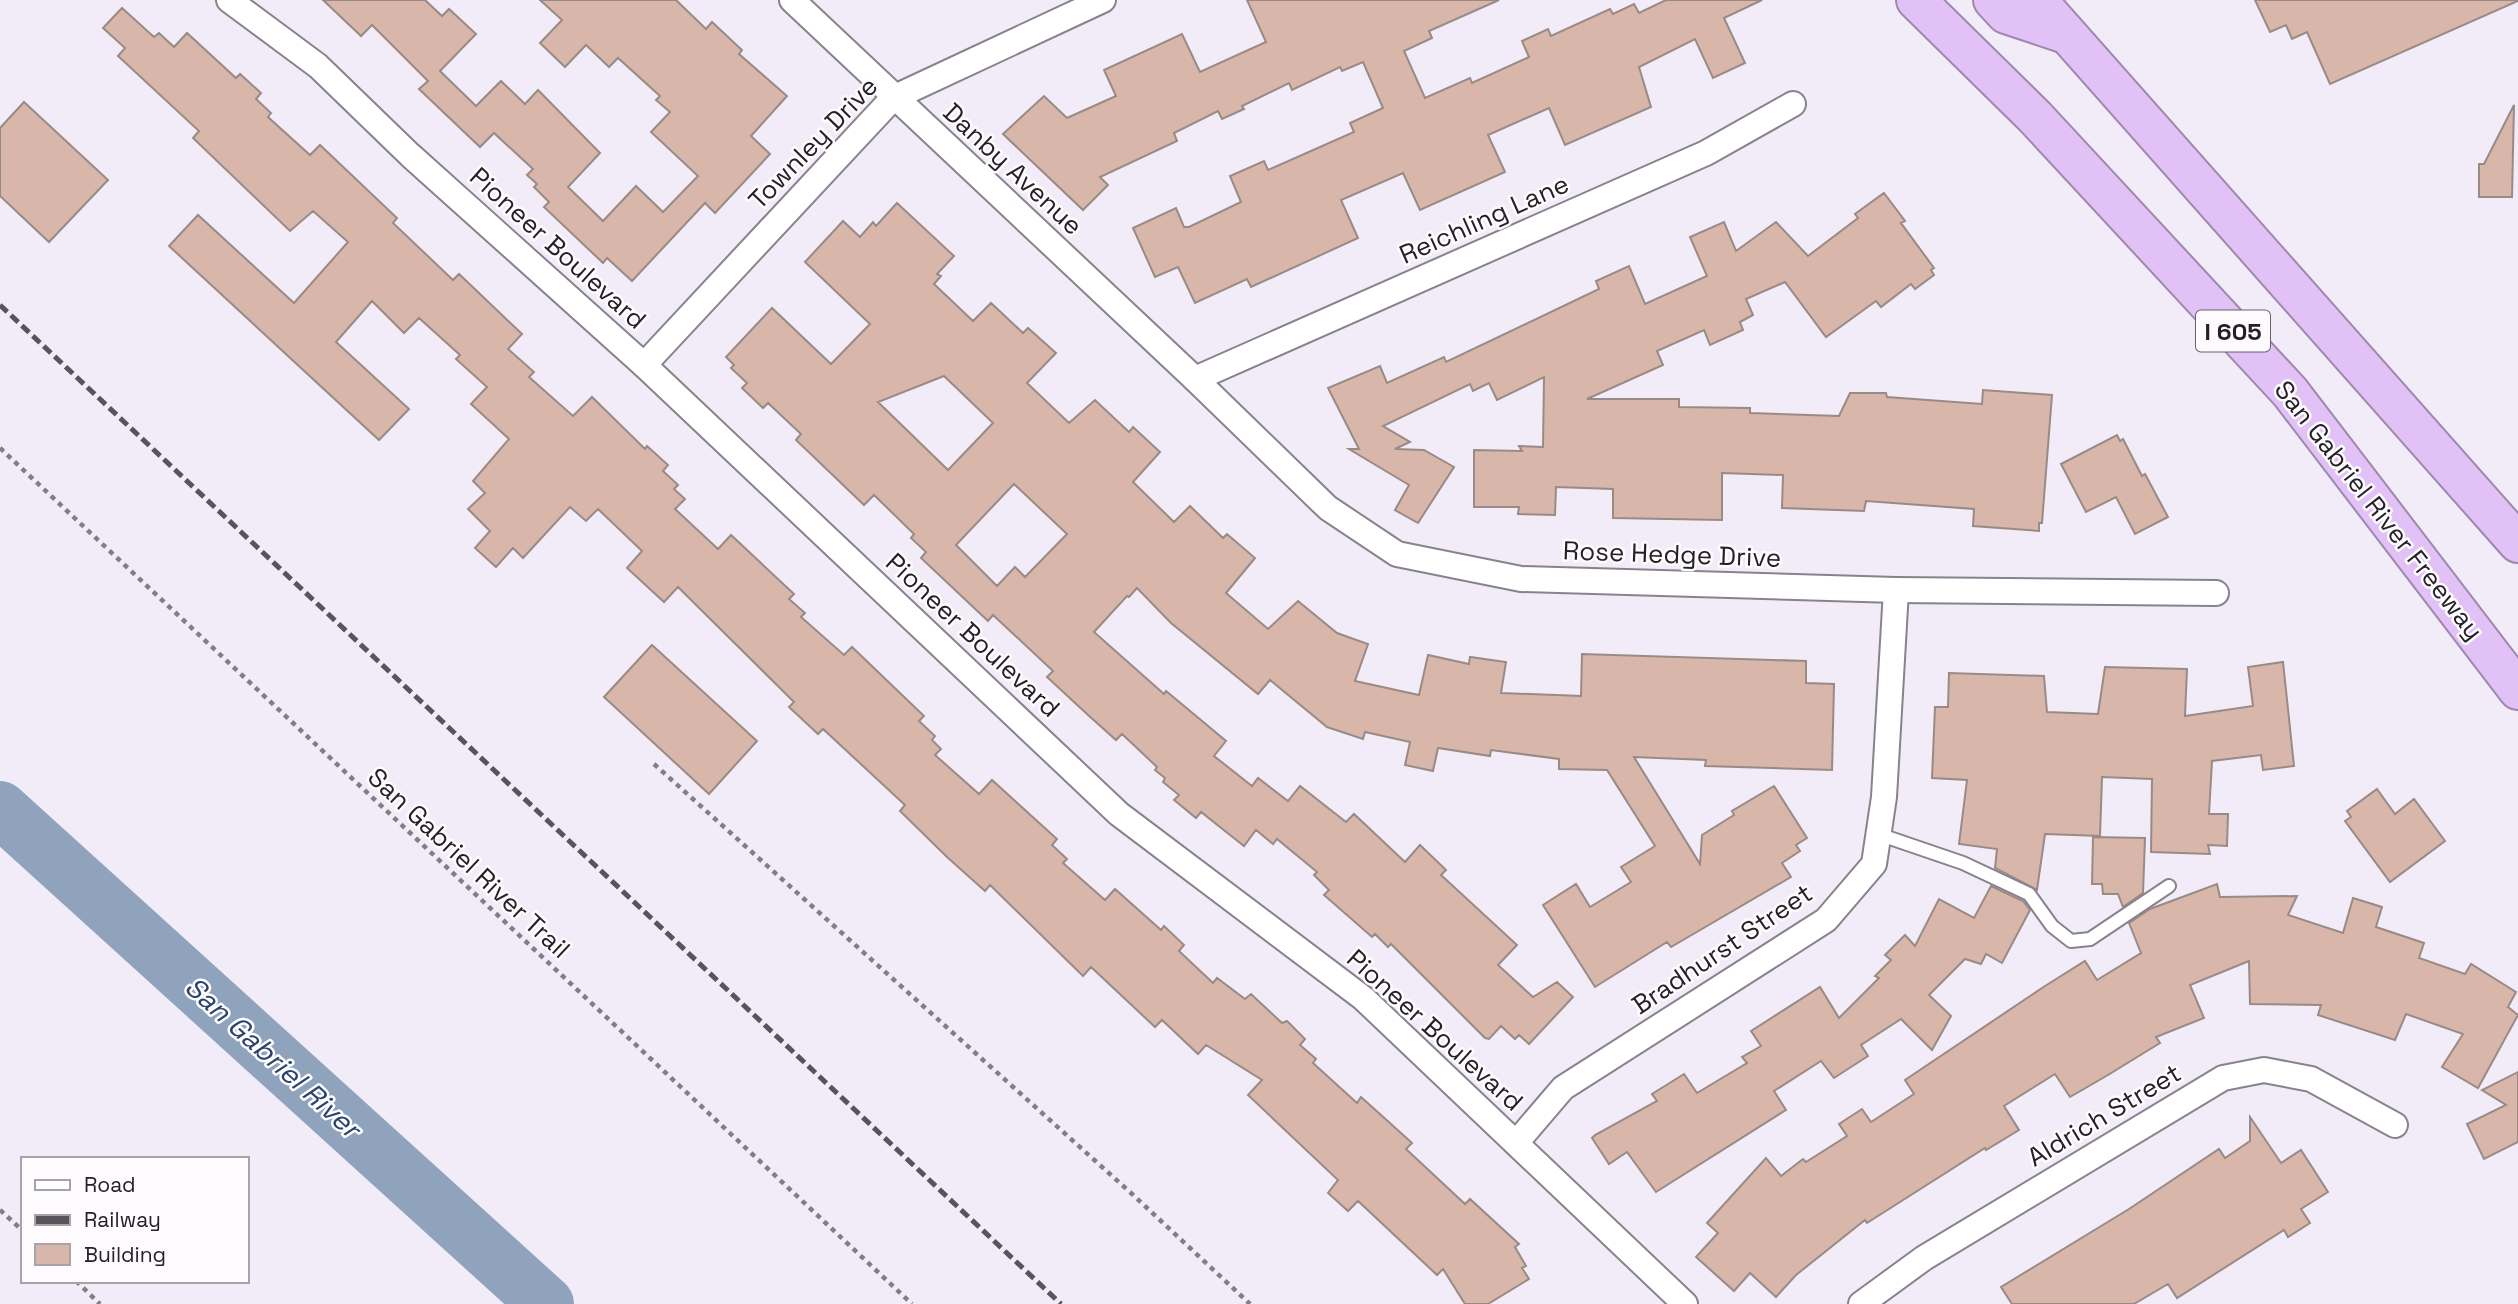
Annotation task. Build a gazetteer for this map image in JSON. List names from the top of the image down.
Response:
{
  "streets": {
    "highway": ["I 605", "San Gabriel River Freeway"],
    "street": [
      "Townley Drive",
      "Danby Avenue",
      "Reichling Lane",
      "Pioneer Boulevard",
      "Rose Hedge Drive",
      "Bradhurst Street",
      "Aldrich Street"
    ],
    "path": ["San Gabriel River Trail"]
  },
  "crossings": [
    ["Townley Drive", "Danby Avenue"],
    ["Townley Drive", "Pioneer Boulevard"],
    ["Danby Avenue", "Reichling Lane"],
    ["Danby Avenue", "Rose Hedge Drive"],
    ["Reichling Lane", "Rose Hedge Drive"],
    ["Pioneer Boulevard", "Bradhurst Street"],
    ["Rose Hedge Drive", "Bradhurst Street"]
  ],
  "water": ["San Gabriel River"],
  "legend": ["Road", "Railway", "Building"]
}
